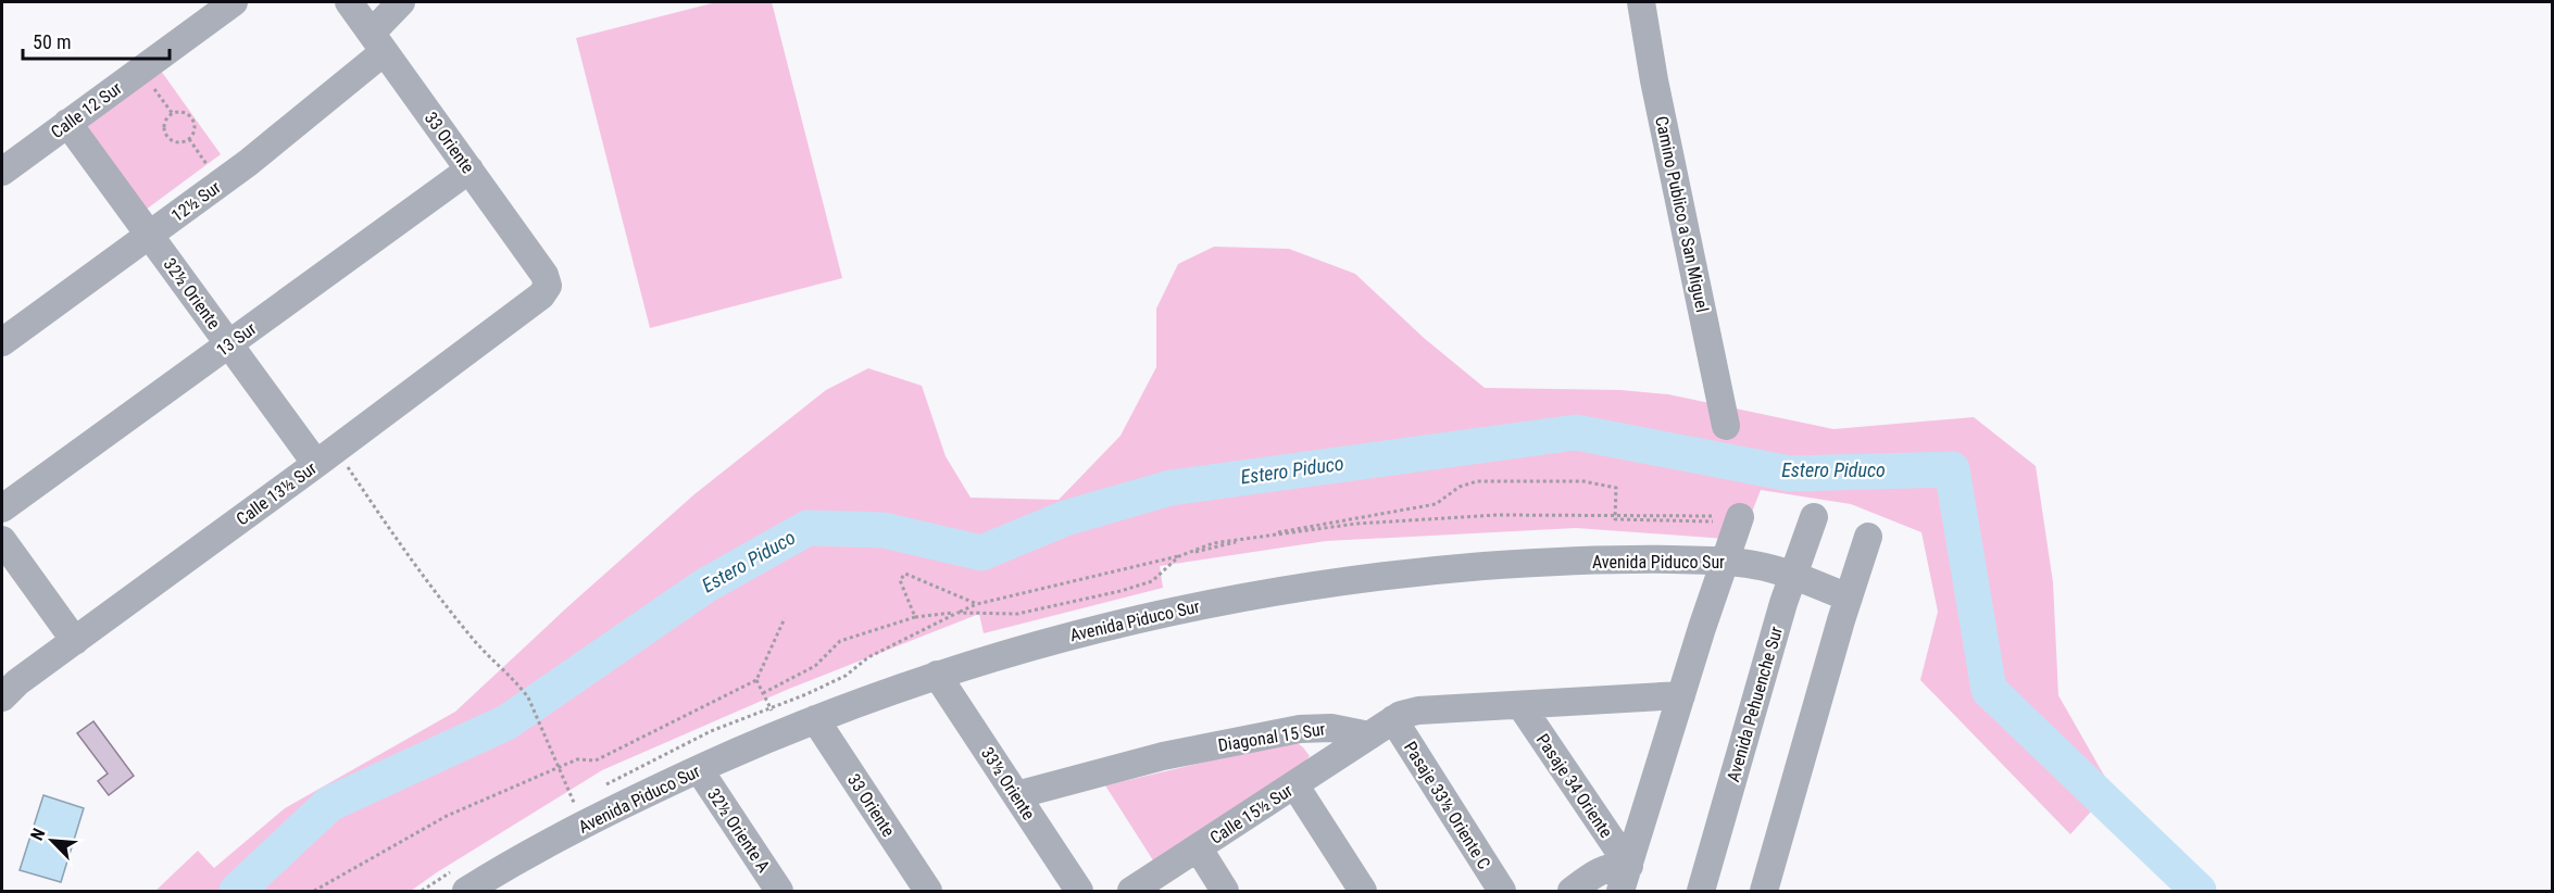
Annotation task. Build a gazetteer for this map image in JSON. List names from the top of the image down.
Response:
{
  "streets": {
    "street": [
      "Calle 12 Sur",
      "33 Oriente",
      "12½ Sur",
      "Camino Publico a San Miguel",
      "32½ Oriente",
      "13 Sur",
      "Calle 13½ Sur",
      "Avenida Piduco Sur",
      "Avenida Pehuenche Sur",
      "Diagonal 15 Sur",
      "33½ Oriente",
      "Pasaje 34 Oriente",
      "Pasaje 33½ Oriente C",
      "Calle 15½ Sur",
      "32½ Oriente A"
    ]
  },
  "crossings": [
    ["Calle 12 Sur", "32½ Oriente"],
    ["33 Oriente", "12½ Sur"],
    ["33 Oriente", "13 Sur"],
    ["33 Oriente", "Calle 13½ Sur"],
    ["33 Oriente", "Avenida Piduco Sur"],
    ["12½ Sur", "32½ Oriente"],
    ["32½ Oriente", "13 Sur"],
    ["32½ Oriente", "Calle 13½ Sur"],
    ["Avenida Piduco Sur", "Avenida Pehuenche Sur"],
    ["Avenida Piduco Sur", "33½ Oriente"],
    ["Avenida Piduco Sur", "32½ Oriente A"],
    ["Diagonal 15 Sur", "33½ Oriente"],
    ["Diagonal 15 Sur", "Calle 15½ Sur"]
  ],
  "water": ["Estero Piduco"],
  "scale_bar": "50 m",
  "north": "top left"
}
